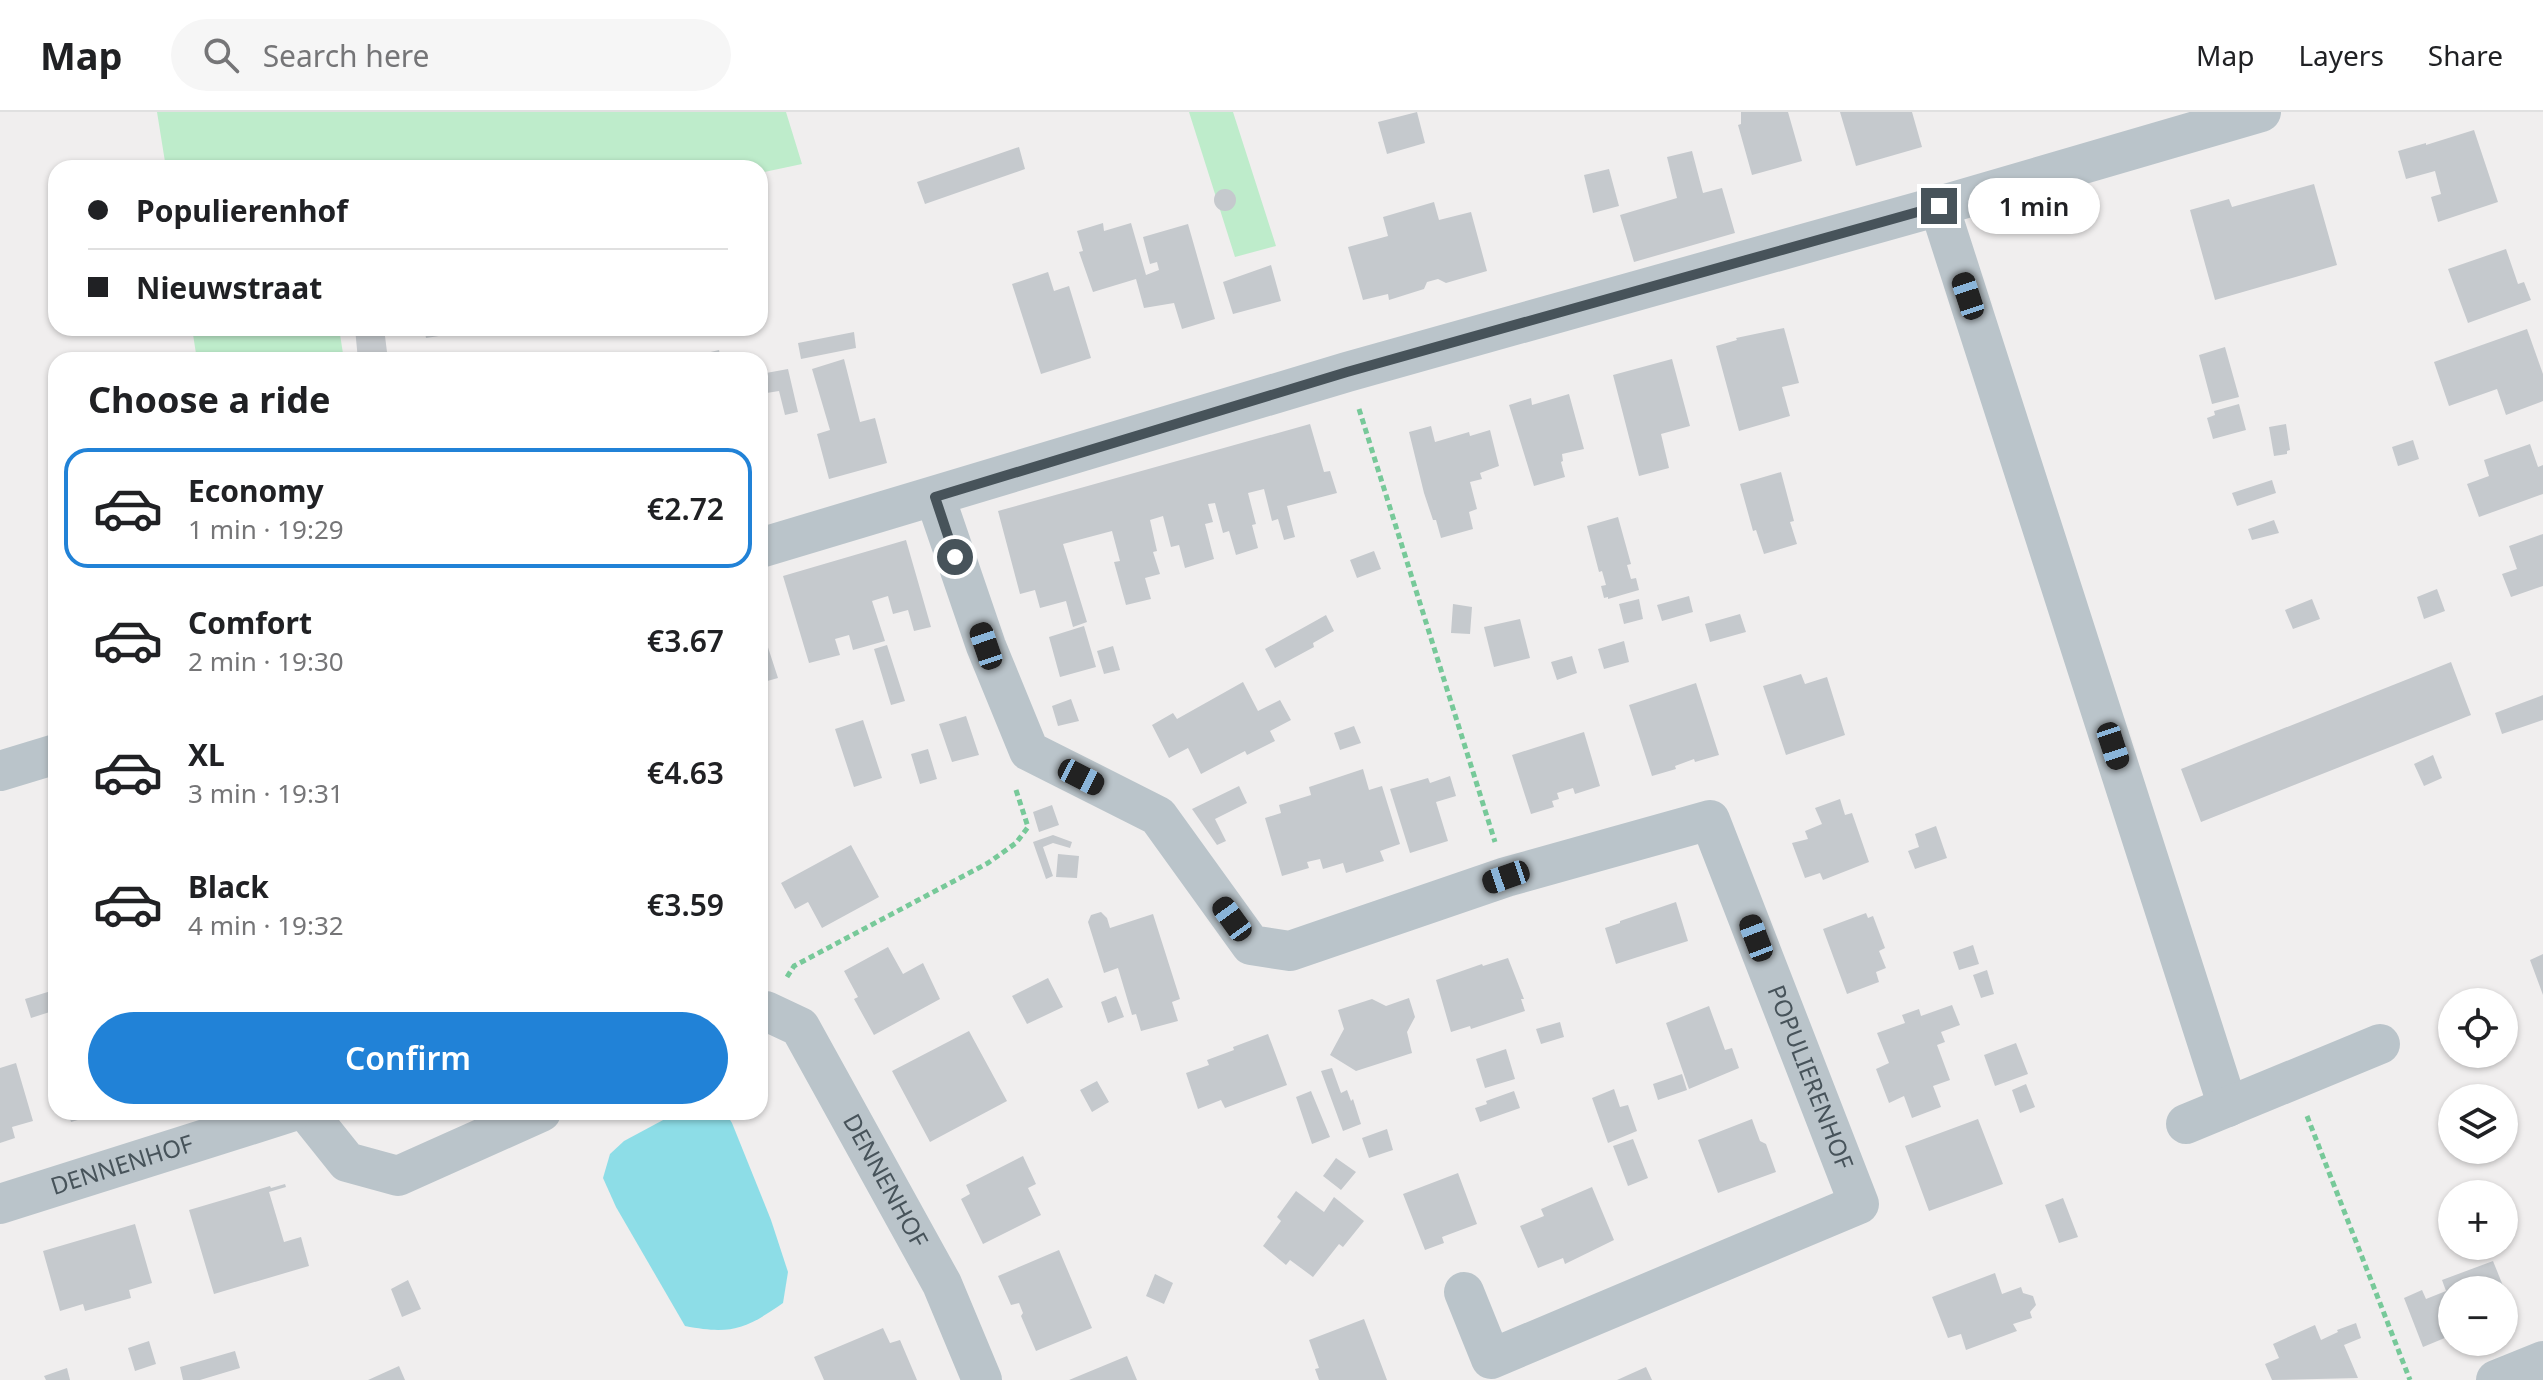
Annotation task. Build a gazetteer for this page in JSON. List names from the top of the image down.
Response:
{
  "streets": {
    "street": ["POPULIERENHOF", "DENNENHOF"]
  },
  "page": {
    "header": "Map",
    "search": "Search here",
    "nav": ["Map", "Layers", "Share"],
    "banner": ["Populierenhof", "Nieuwstraat"],
    "bubble": "1 min",
    "heading": "Choose a ride",
    "list": [
      {
        "name": "Economy",
        "note": "1 min · 19:29",
        "value": "€2.72"
      },
      {
        "name": "Comfort",
        "note": "2 min · 19:30",
        "value": "€3.67"
      },
      {
        "name": "XL",
        "note": "3 min · 19:31",
        "value": "€4.63"
      },
      {
        "name": "Black",
        "note": "4 min · 19:32",
        "value": "€3.59"
      }
    ],
    "map_buttons": ["+", "−"],
    "buttons": "Confirm"
  }
}
